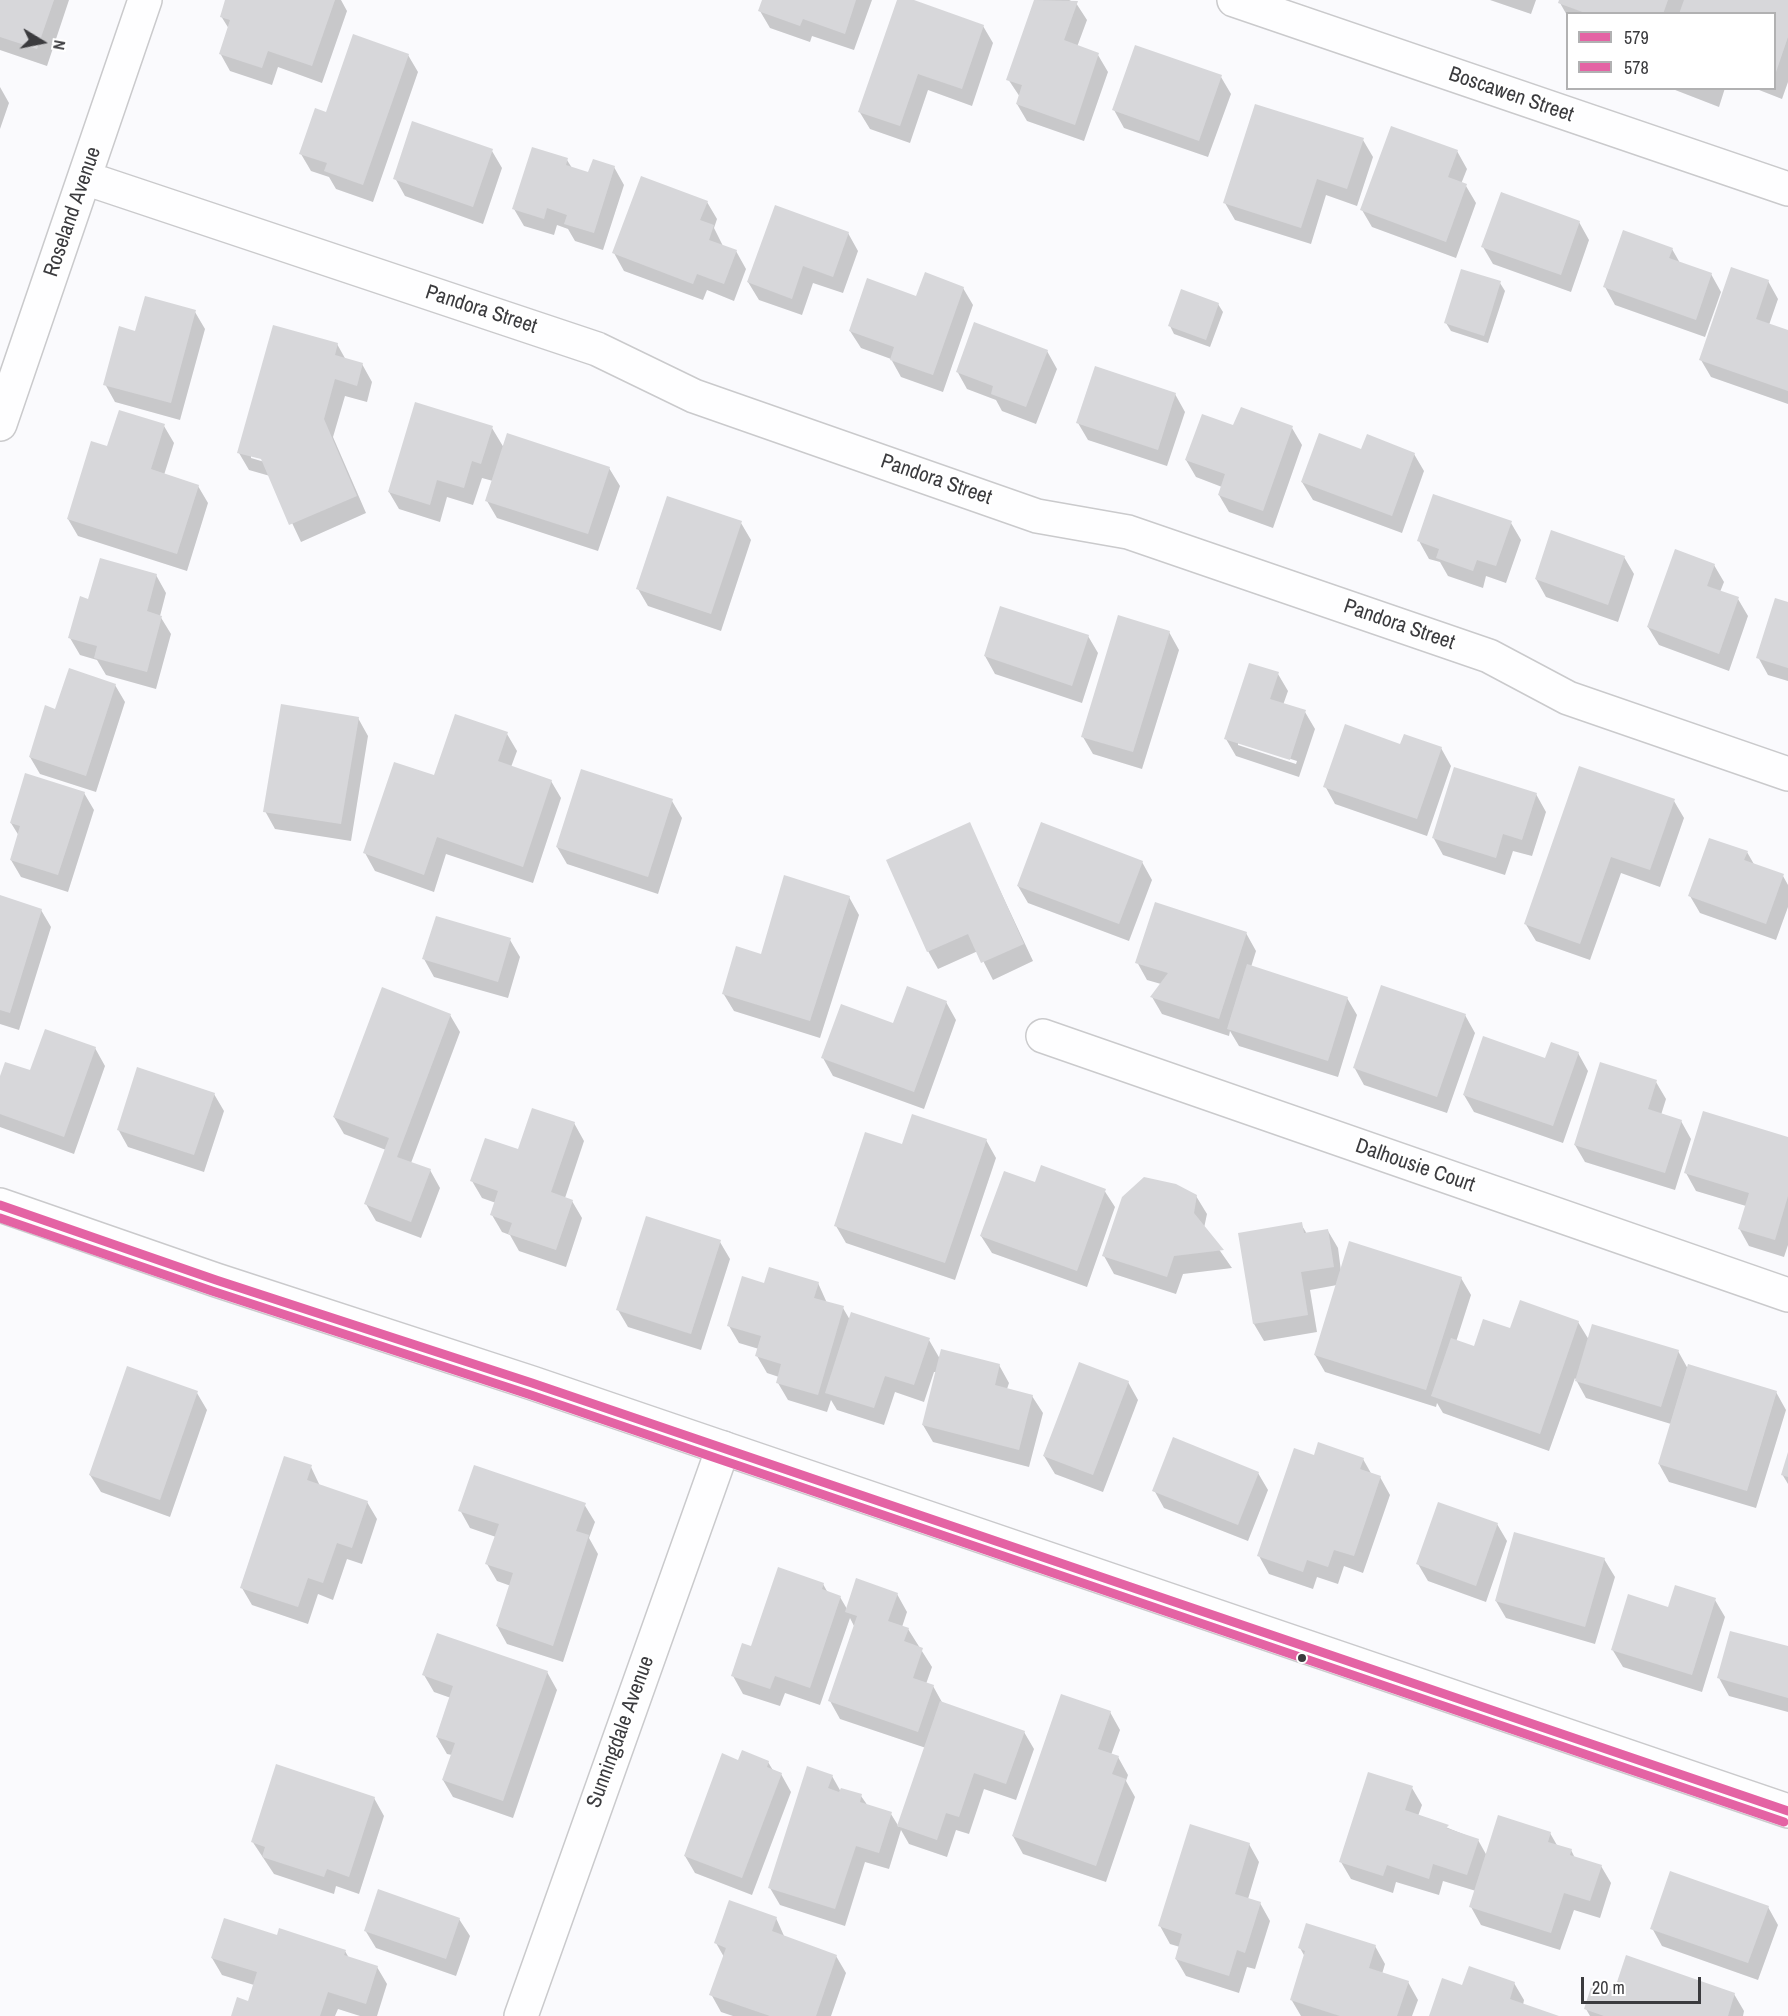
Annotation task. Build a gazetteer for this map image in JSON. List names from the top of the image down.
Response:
{
  "streets": {
    "street": [
      "Boscawen Street",
      "Roseland Avenue",
      "Pandora Street",
      "Dalhousie Court",
      "Sunningdale Avenue"
    ]
  },
  "crossings": [
    ["Roseland Avenue", "Pandora Street"]
  ],
  "lines": ["transit line 579", "transit line 578"],
  "legend": ["579", "578"],
  "scale_bar": "20 m",
  "north": "right"
}
